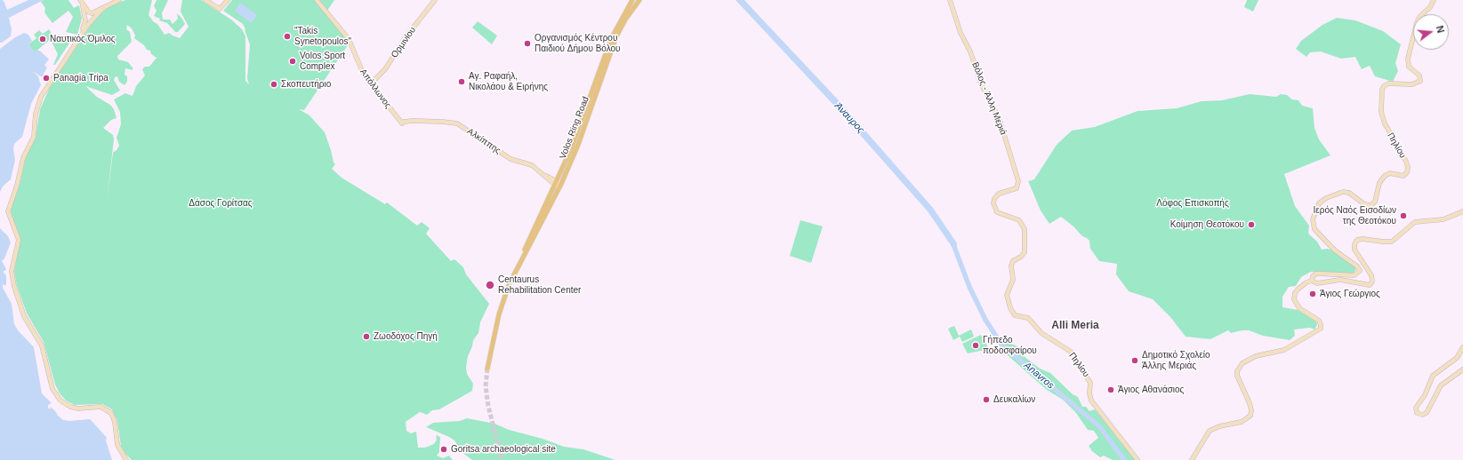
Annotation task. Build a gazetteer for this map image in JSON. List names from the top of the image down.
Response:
{
  "streets": {
    "main road": [
      "Ορμινίου",
      "Απόλλωνος",
      "Βόλος - Άλλη Μεριά",
      "Volos Ring Road",
      "Αλκίππης",
      "Πηλίου"
    ]
  },
  "crossings": [
    ["Ορμινίου", "Απόλλωνος"],
    ["Απόλλωνος", "Αλκίππης"],
    ["Βόλος - Άλλη Μεριά", "Πηλίου"],
    ["Volos Ring Road", "Αλκίππης"]
  ],
  "districts": ["Alli Meria"],
  "water": ["Άναυρος", "Anavros"],
  "parks": ["Δάσος Γορίτσας", "Λόφος Επισκοπής"],
  "places": [
    "\"Takis Synetopoulos\"",
    "Ναυτικός Όμιλος",
    "Οργανισμός Κέντρου Παιδιού Δήμου Βόλου",
    "Volos Sport Complex",
    "Panagia Tripa",
    "Αγ. Ραφαήλ, Νικολάου & Ειρήνης",
    "Σκοπευτήριο",
    "Ιερός Ναός Εισοδίων της Θεοτόκου",
    "Κοίμηση Θεοτόκου",
    "Centaurus Rehabilitation Center",
    "Άγιος Γεώργιος",
    "Ζωοδόχος Πηγή",
    "Γήπεδο ποδοσφαίρου",
    "Δημοτικό Σχολείο Άλλης Μεριάς",
    "Άγιος Αθανάσιος",
    "Δευκαλίων",
    "Goritsa archaeological site"
  ],
  "north": "right"
}
